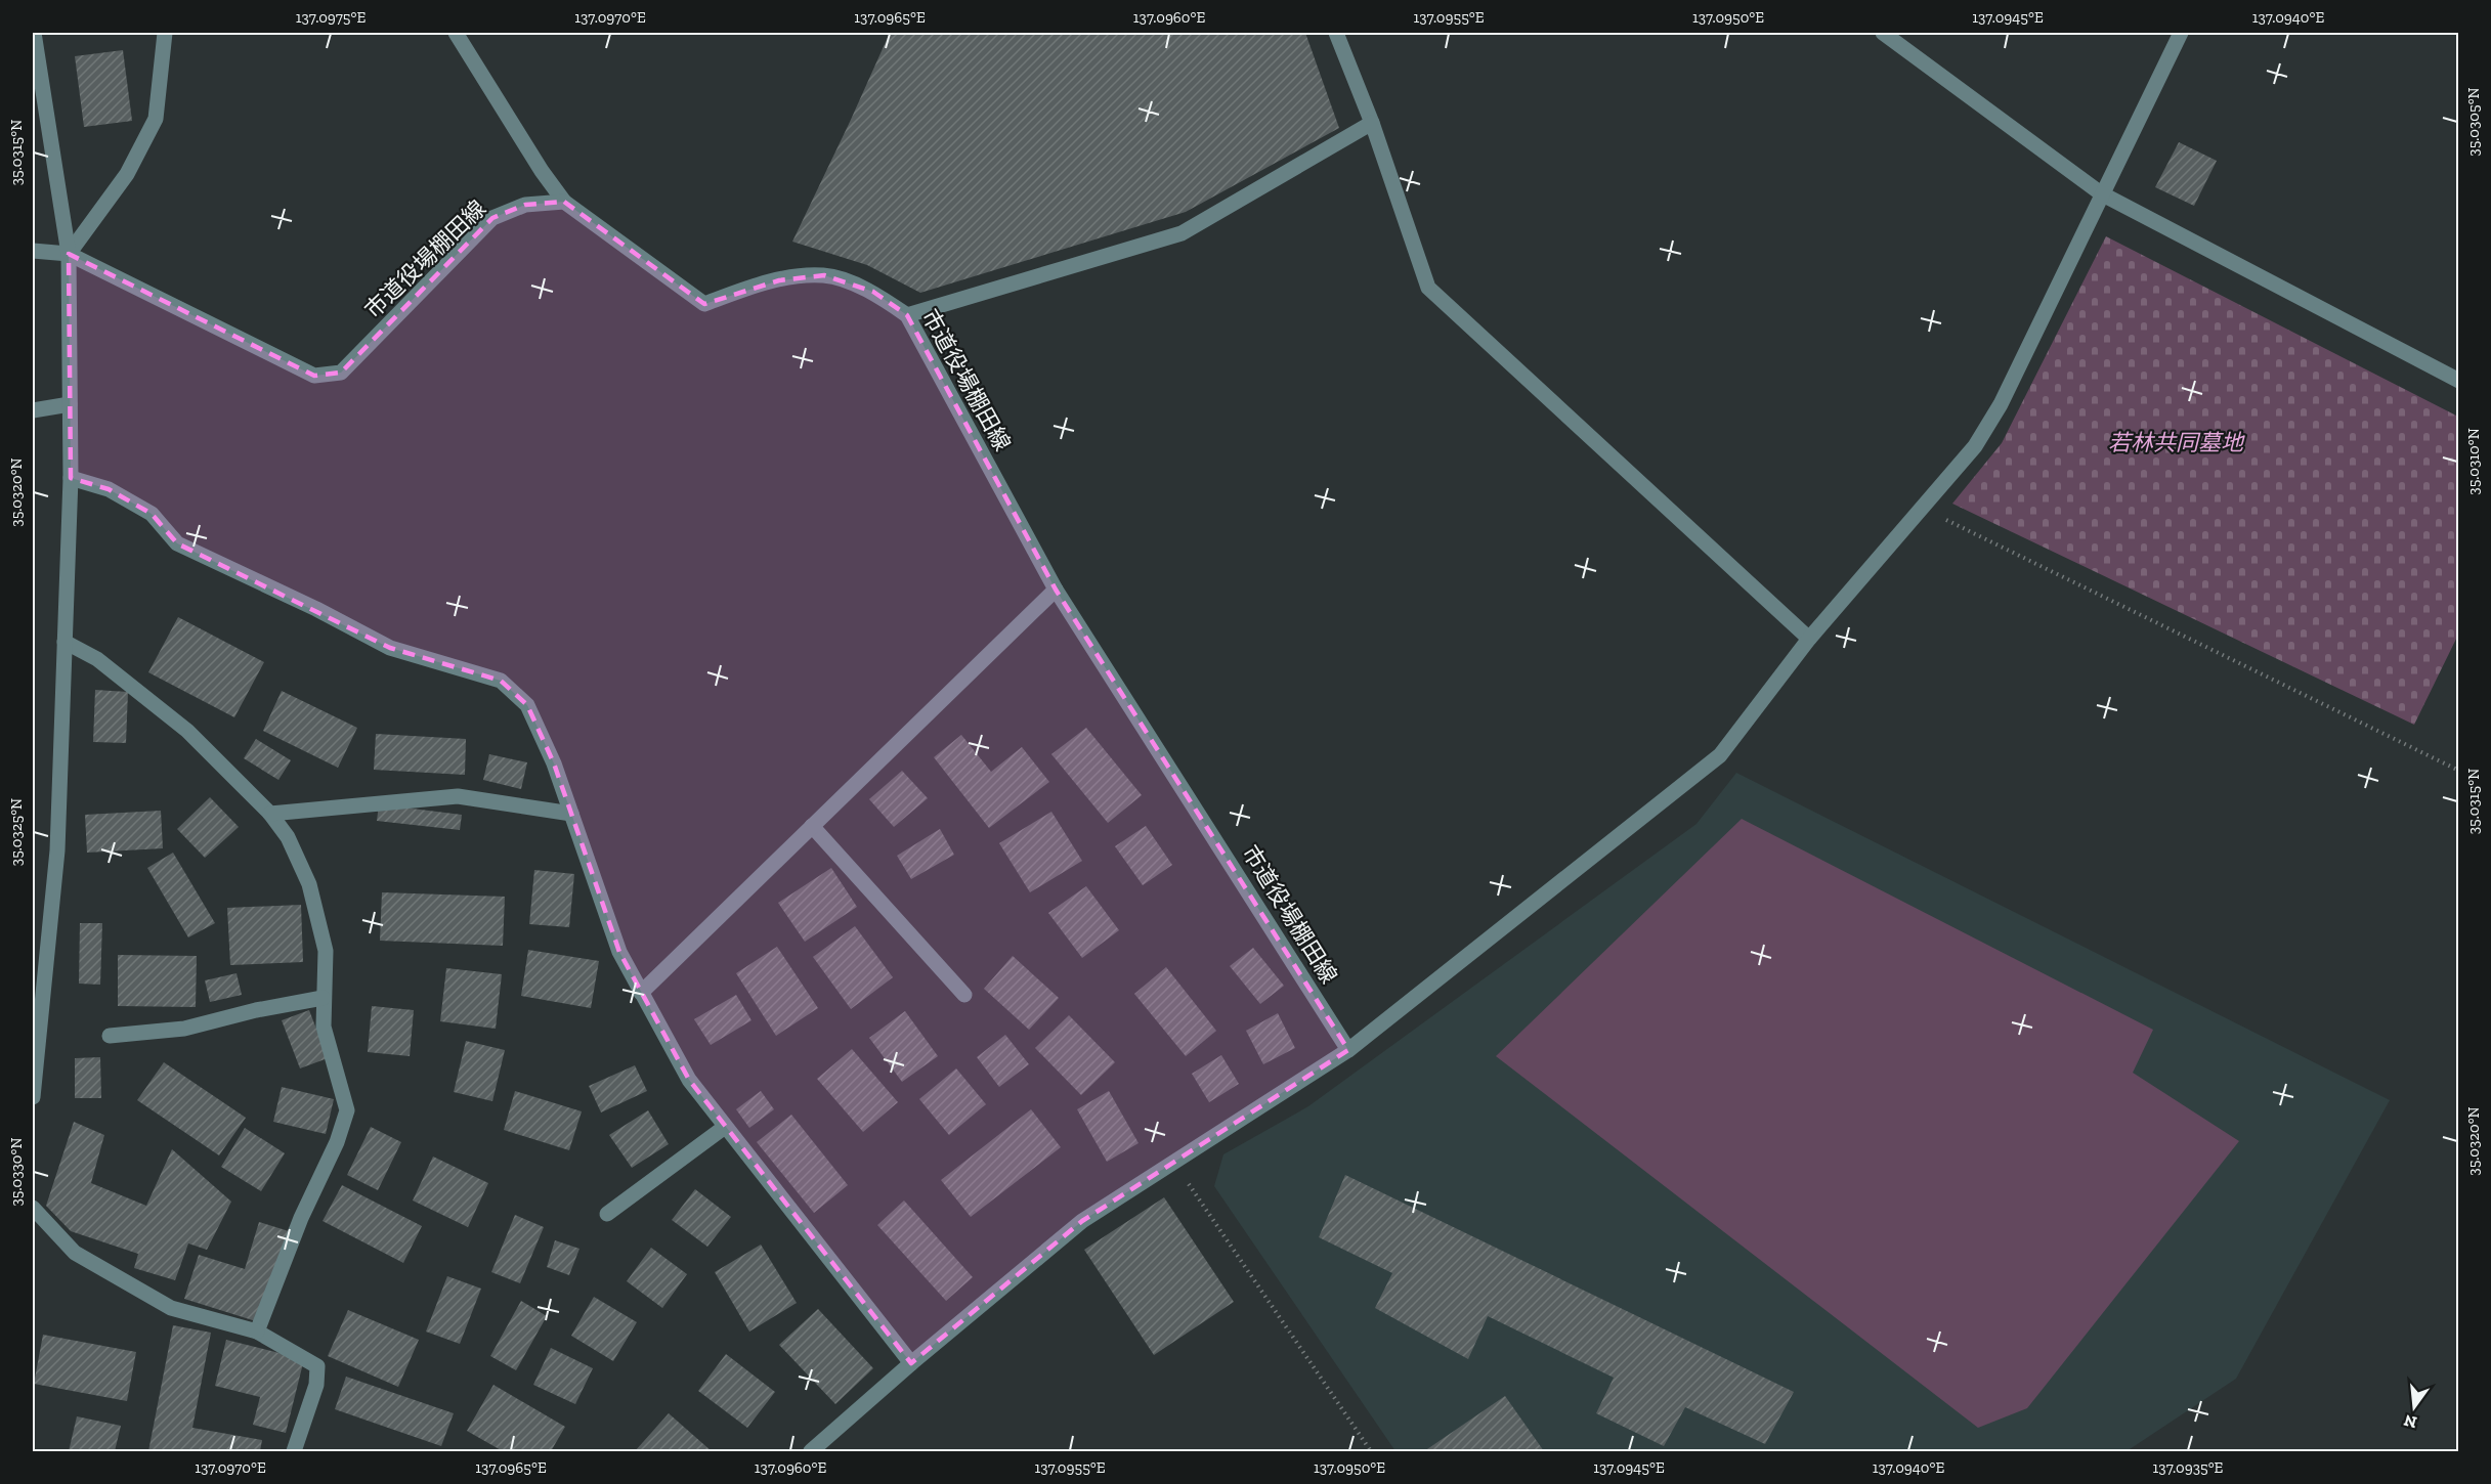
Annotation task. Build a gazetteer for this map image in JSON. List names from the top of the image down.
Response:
{
  "streets": {
    "street": ["市道役場棚田線"]
  },
  "parks": ["若林共同墓地"],
  "north": "bottom",
  "coordinates": [
    "137.0975°E",
    "137.0970°E",
    "137.0965°E",
    "137.0960°E",
    "137.0955°E",
    "137.0950°E",
    "137.0945°E",
    "137.0940°E",
    "35.0305°N",
    "35.0315°N",
    "35.0310°N",
    "35.0320°N",
    "35.0325°N",
    "35.0330°N",
    "137.0935°E"
  ]
}
